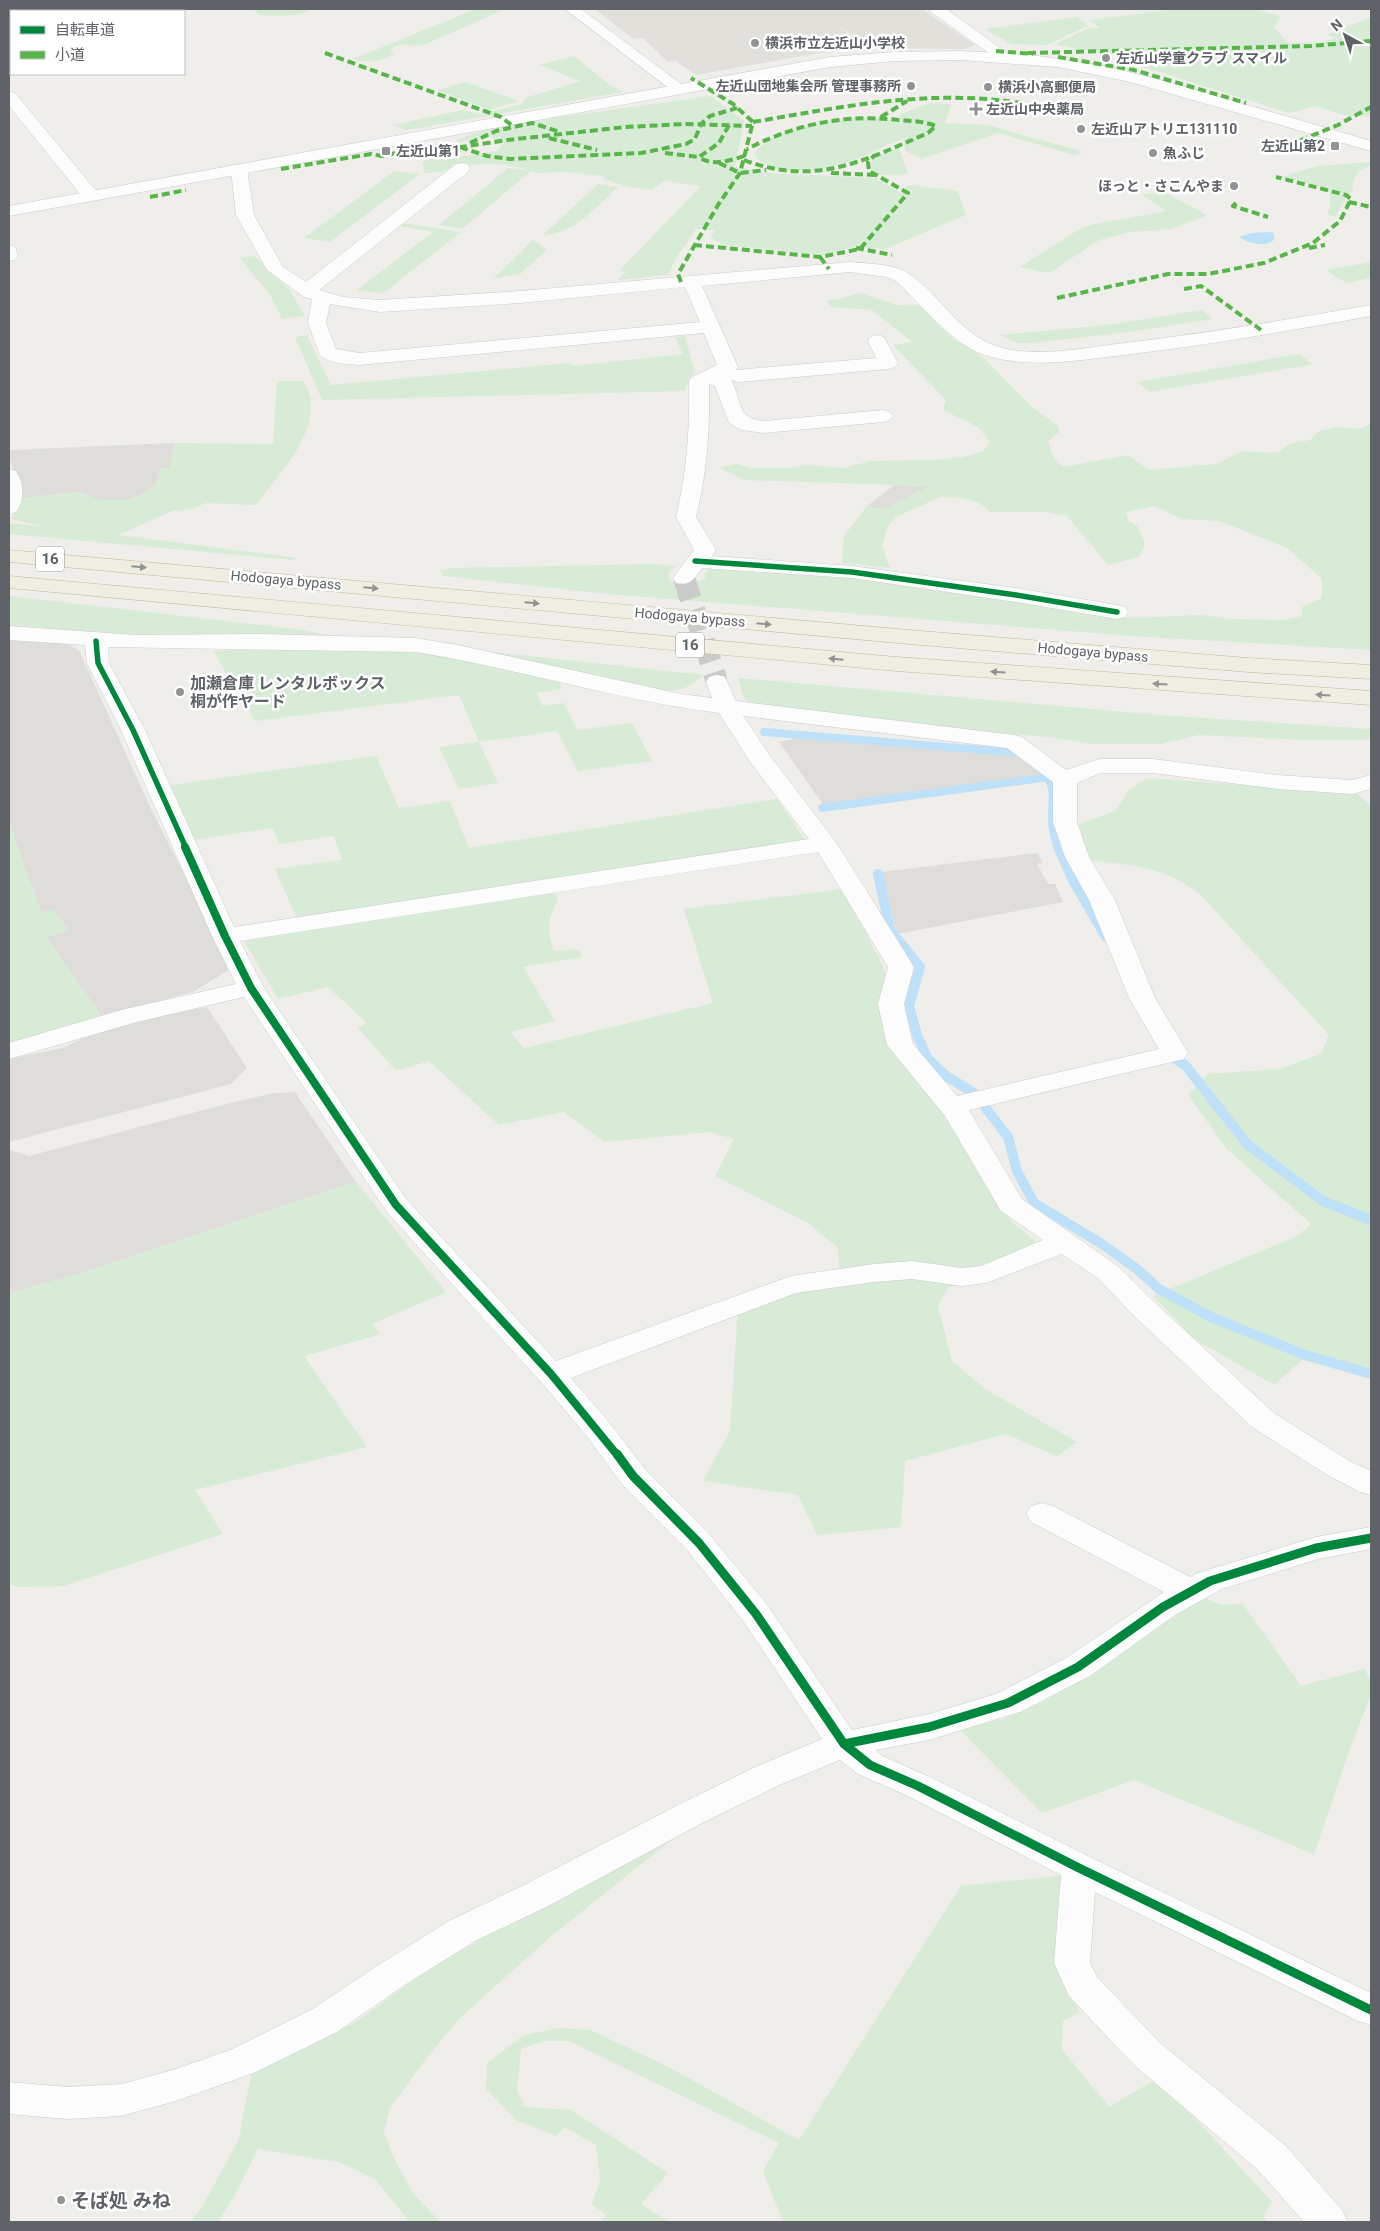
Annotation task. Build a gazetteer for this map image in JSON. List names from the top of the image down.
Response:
{
  "streets": {
    "highway": ["16", "Hodogaya bypass"]
  },
  "places": {
    "other": [
      "横浜市立左近山小学校",
      "左近山学童クラブ スマイル",
      "左近山団地集会所 管理事務所",
      "横浜小高郵便局",
      "左近山アトリエ131110",
      "魚ふじ",
      "ほっと・さこんやま",
      "加瀬倉庫 レンタルボックス 桐が作ヤード",
      "そば処 みね"
    ],
    "health": ["左近山中央薬局"],
    "transit": ["左近山第2", "左近山第1"]
  },
  "legend": ["自転車道", "小道"],
  "north": "top left"
}
